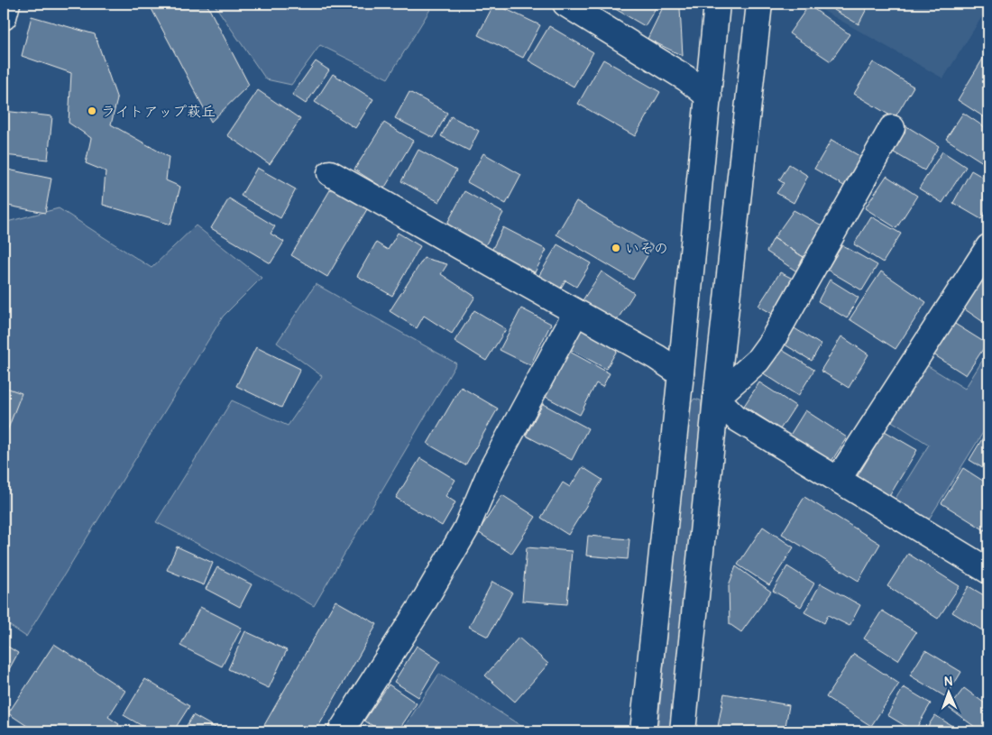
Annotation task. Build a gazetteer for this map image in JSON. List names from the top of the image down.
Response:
{
  "places": ["ライトアップ萩丘", "いその"],
  "north": "top"
}
